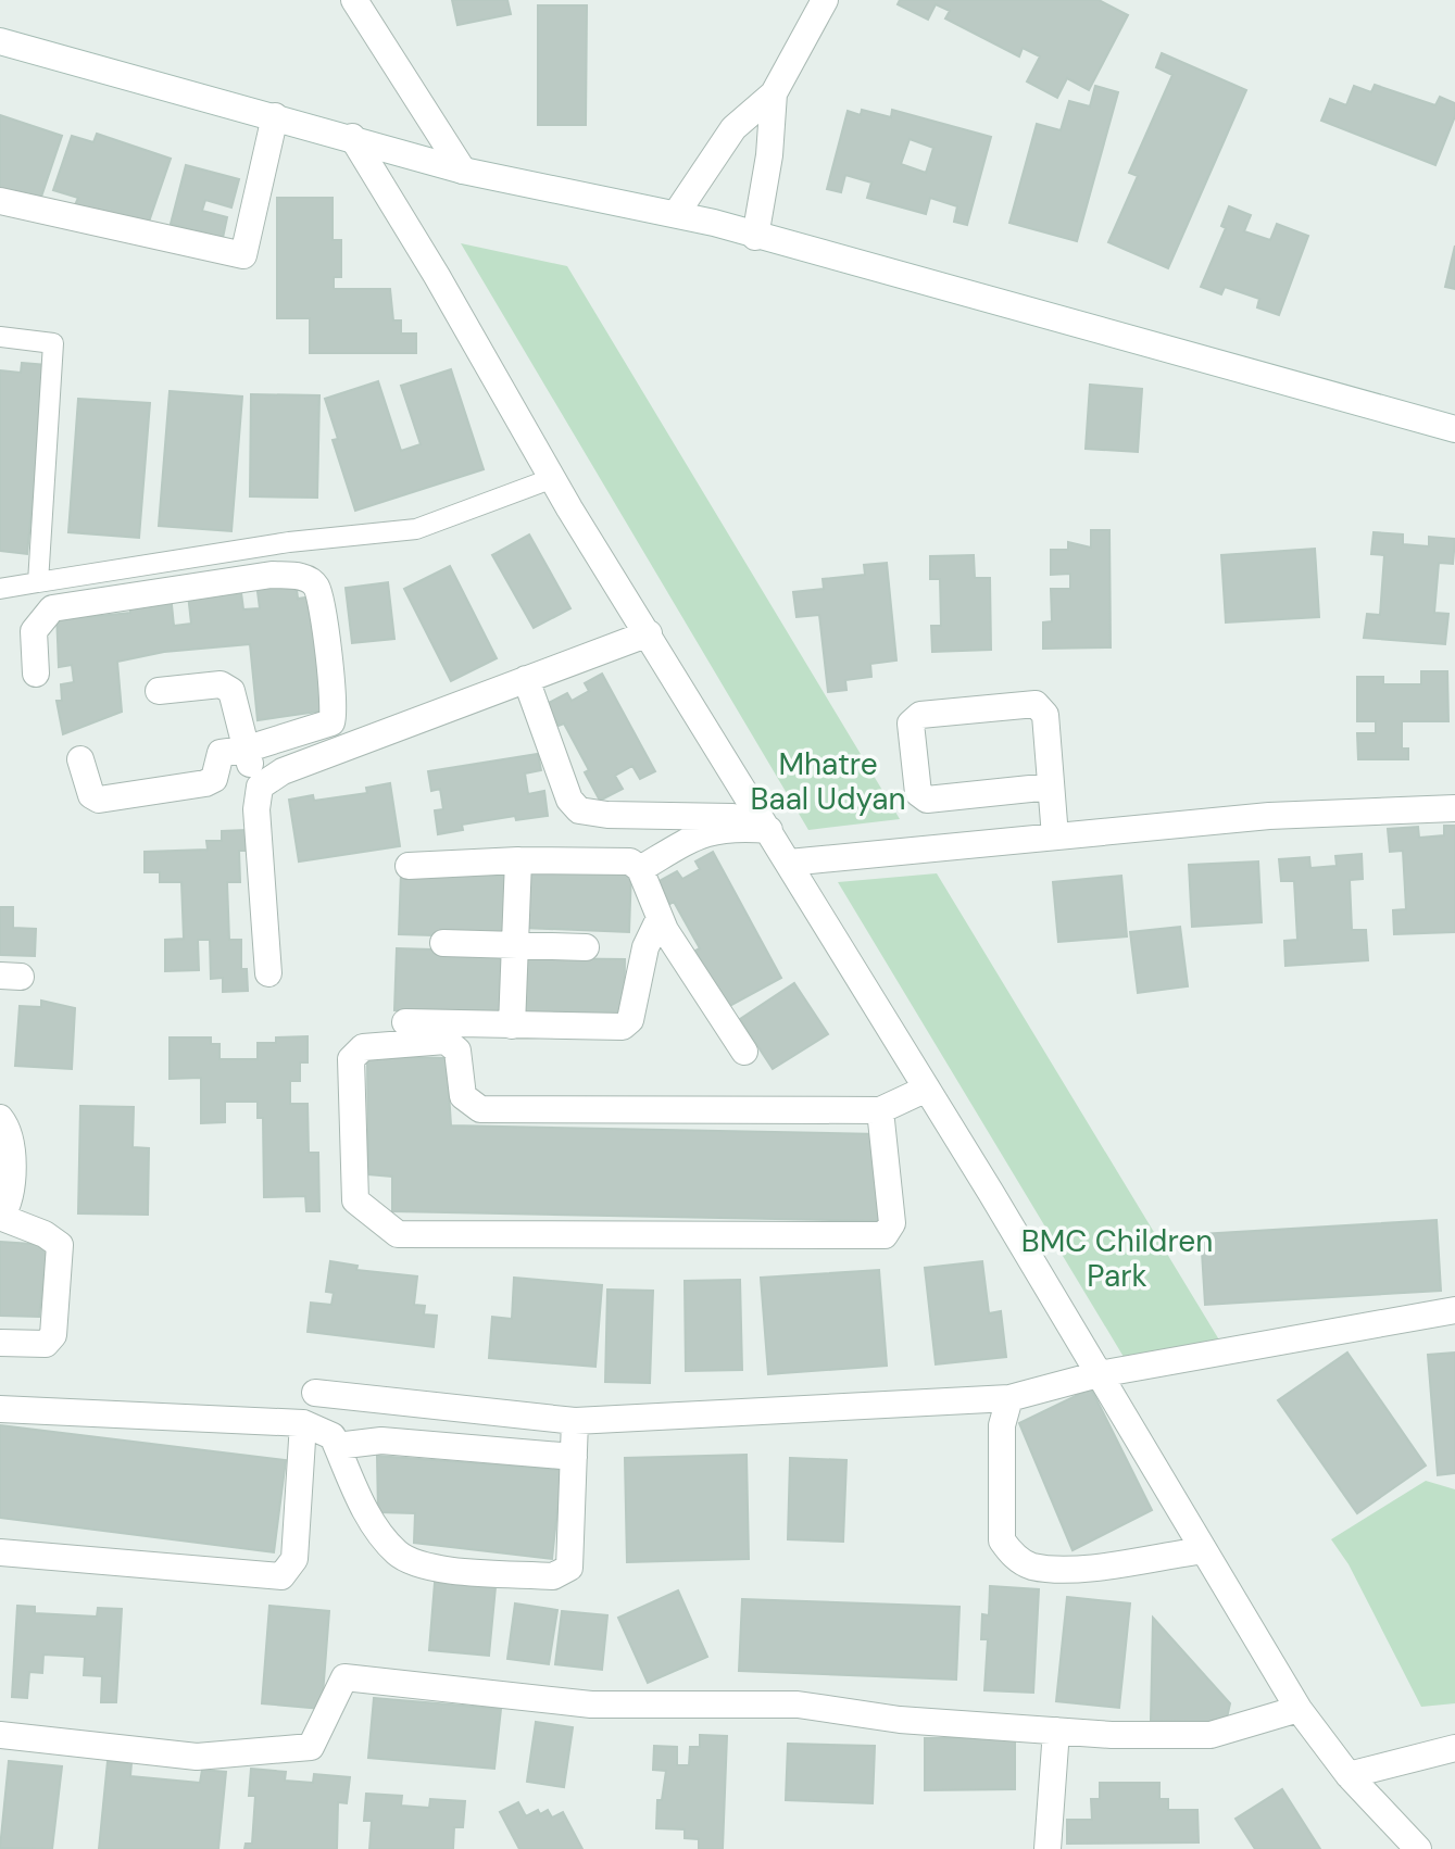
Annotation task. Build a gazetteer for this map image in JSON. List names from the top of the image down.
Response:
{
  "parks": ["Mhatre Baal Udyan", "BMC Children Park"]
}
